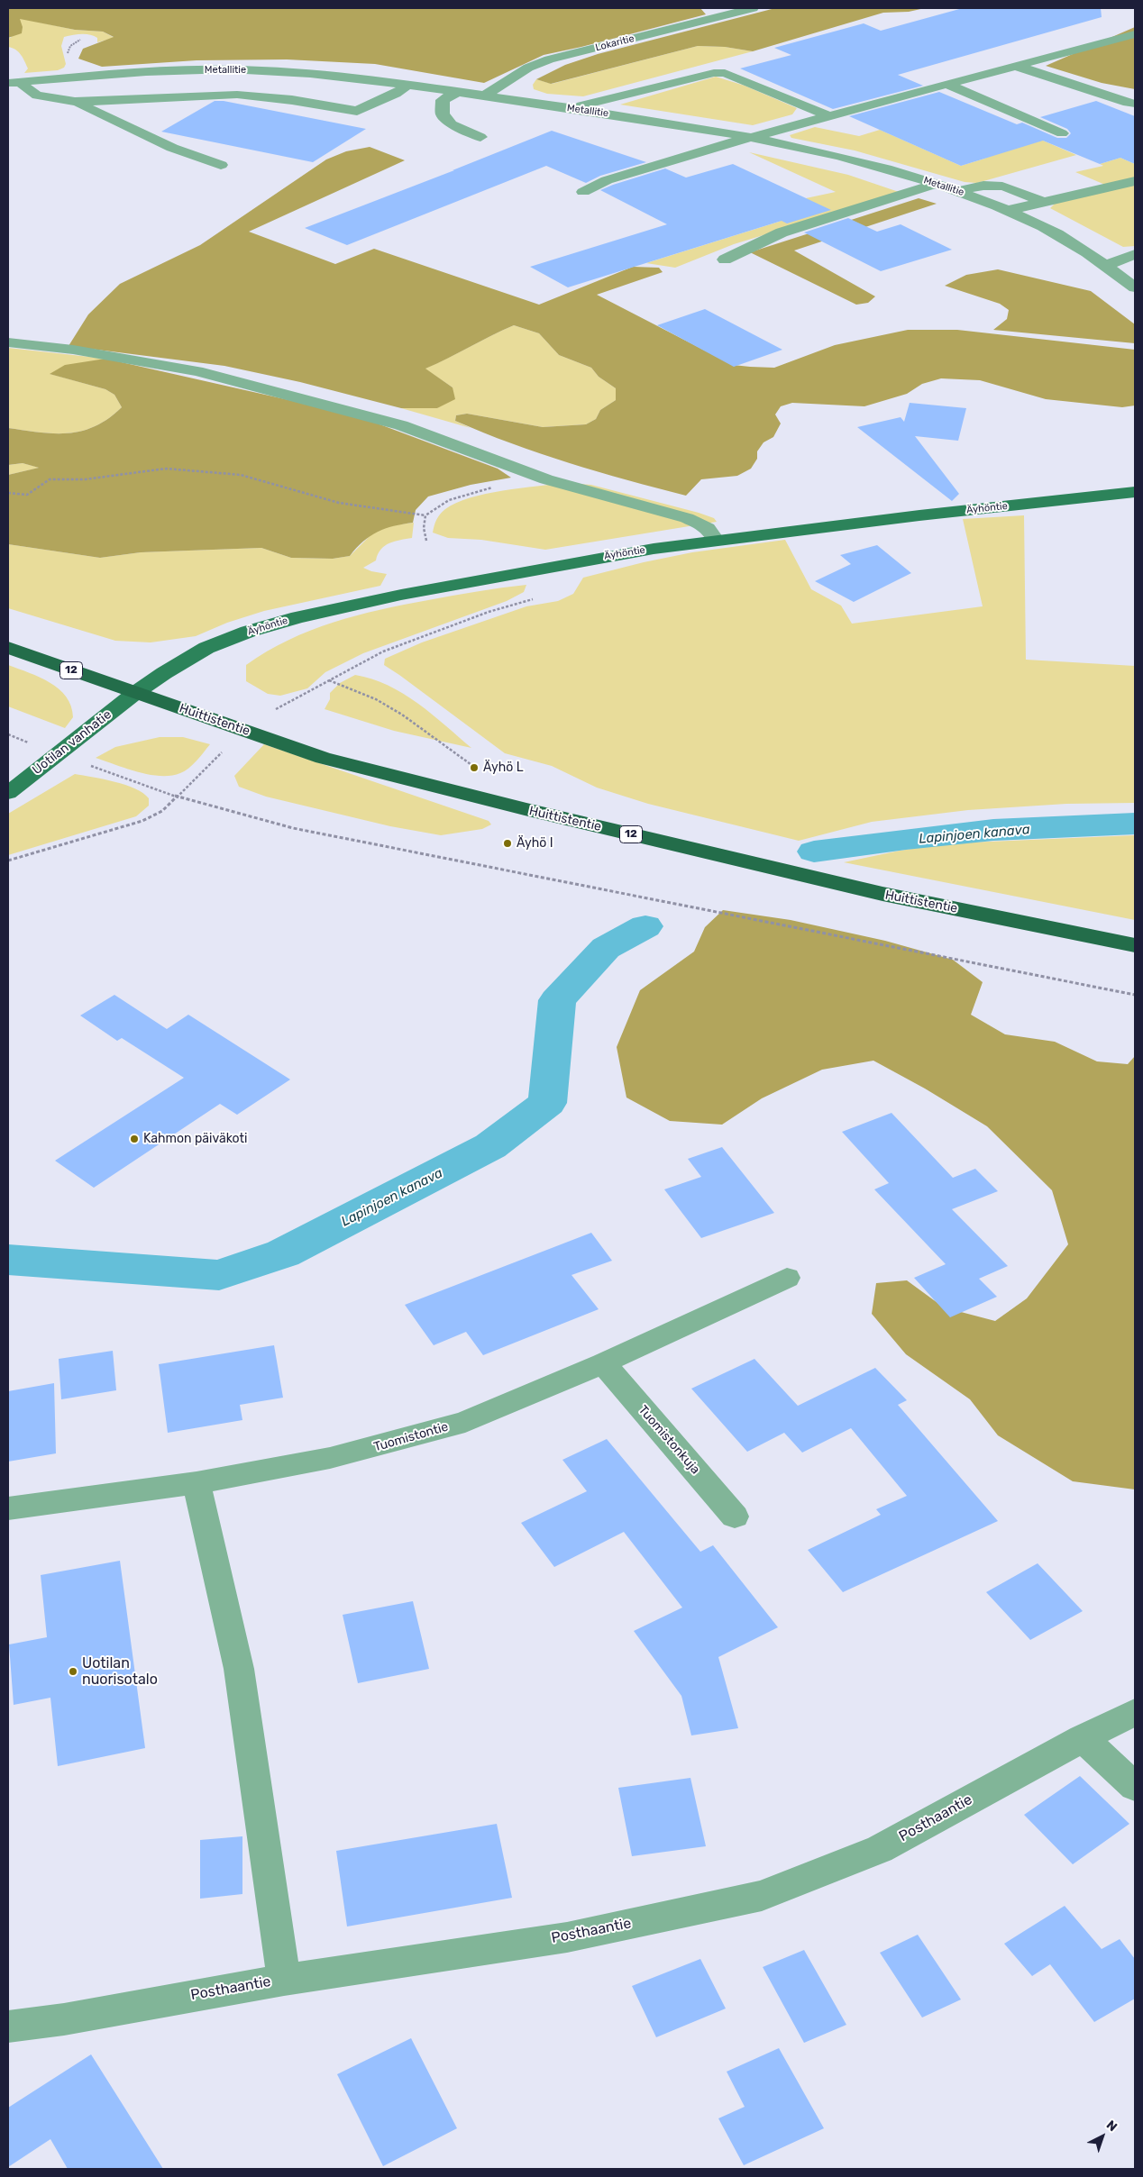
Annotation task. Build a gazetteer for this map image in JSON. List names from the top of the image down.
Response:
{
  "streets": {
    "highway": ["12", "Huittistentie"],
    "main road": ["Äyhöntie", "Uotilan vanhatie"],
    "street": [
      "Lokaritie",
      "Metallitie",
      "Tuomistontie",
      "Tuomistonkuja",
      "Posthaantie"
    ]
  },
  "crossings": [
    ["Lokaritie", "Metallitie"],
    ["Äyhöntie", "Huittistentie"],
    ["Äyhöntie", "Uotilan vanhatie"],
    ["Huittistentie", "Uotilan vanhatie"],
    ["Tuomistontie", "Tuomistonkuja"]
  ],
  "water": ["Lapinjoen kanava"],
  "places": [
    "Äyhö L",
    "Äyhö I",
    "Kahmon päiväkoti",
    "Uotilan nuorisotalo"
  ],
  "north": "top right"
}
